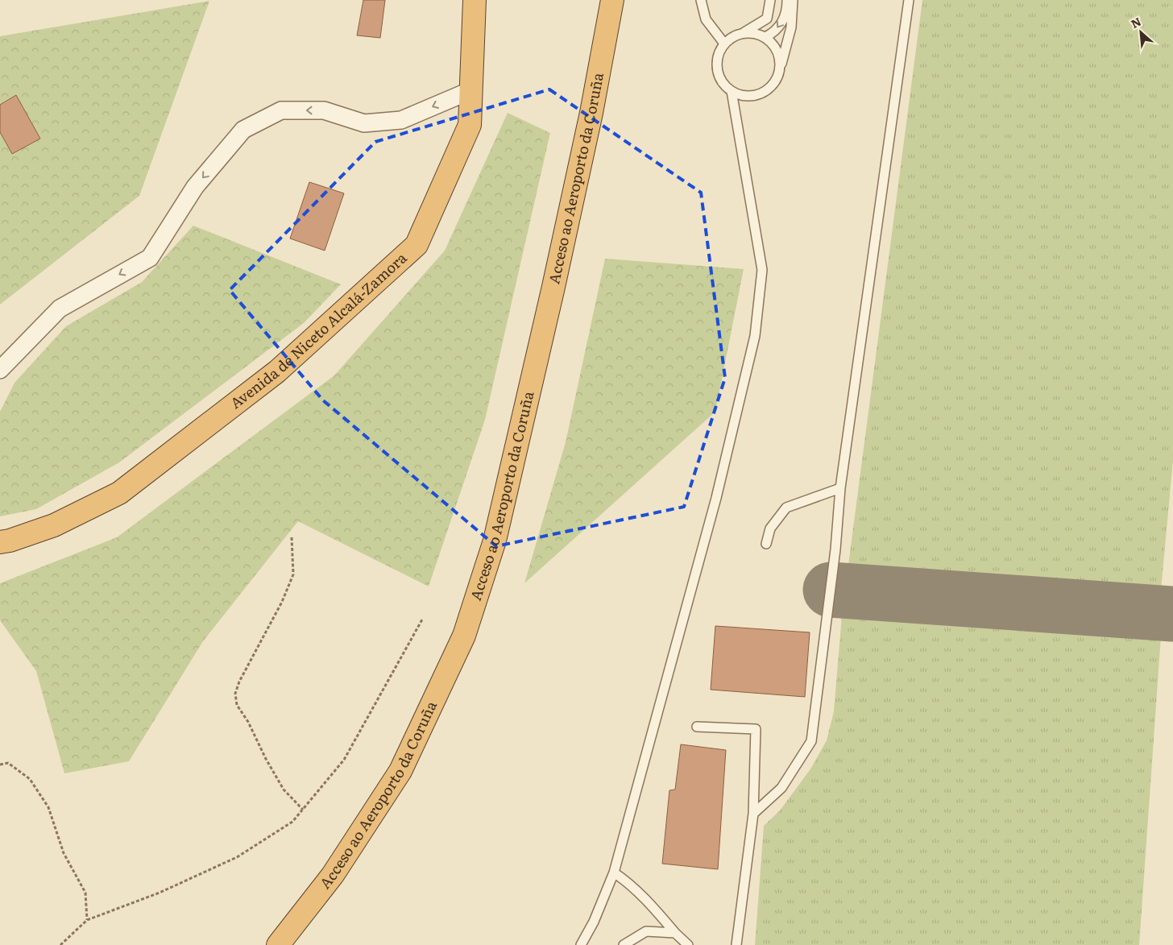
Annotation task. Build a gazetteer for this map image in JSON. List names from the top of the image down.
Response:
{
  "streets": {
    "highway": ["Acceso ao Aeroporto da Coruña", "Avenida de Niceto Alcalá-Zamora"]
  },
  "north": "top left"
}
